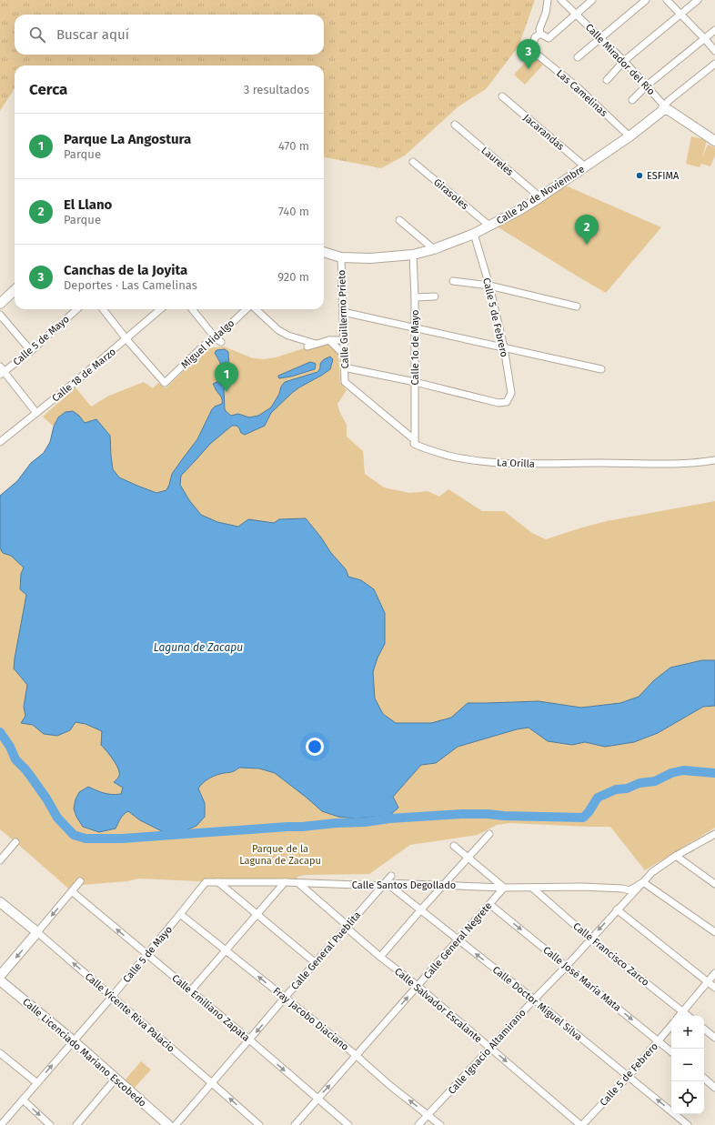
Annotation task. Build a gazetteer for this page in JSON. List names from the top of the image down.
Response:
{
  "streets": {
    "main road": ["Calle 20 de Noviembre", "Calle Vicente Riva Palacio", "Calle Licenciado Mariano Escobedo"],
    "street": [
      "Calle Mirador del Río",
      "Las Camelinas",
      "Jacarandas",
      "Laureles",
      "Girasoles",
      "Calle 5 de Febrero",
      "Calle Guillermo Prieto",
      "Calle 5 de Mayo",
      "Miguel Hidalgo",
      "Calle 1o de Mayo",
      "Calle 18 de Marzo",
      "La Orilla",
      "Calle Santos Degollado",
      "Calle General Negrete",
      "Calle General Pueblita",
      "Calle Francisco Zarco",
      "Calle José María Mata",
      "Calle Doctor Miguel Silva",
      "Calle Salvador Escalante",
      "Calle Emiliano Zapata",
      "Fray Jacobo Diaciano",
      "Calle Ignacio Altamirano"
    ]
  },
  "crossings": [
    ["Calle Mirador del Río", "Calle 20 de Noviembre"],
    ["Las Camelinas", "Calle 20 de Noviembre"],
    ["Jacarandas", "Calle 20 de Noviembre"],
    ["Laureles", "Calle 20 de Noviembre"],
    ["Girasoles", "Calle 20 de Noviembre"],
    ["Calle 20 de Noviembre", "Calle 5 de Febrero"],
    ["Calle 20 de Noviembre", "Calle Guillermo Prieto"],
    ["Calle 20 de Noviembre", "Calle 1o de Mayo"],
    ["Calle 5 de Febrero", "Calle 1o de Mayo"],
    ["Calle 5 de Febrero", "Calle José María Mata"],
    ["Calle 5 de Febrero", "Calle Doctor Miguel Silva"],
    ["Calle 5 de Febrero", "Calle Salvador Escalante"],
    ["Calle Guillermo Prieto", "La Orilla"],
    ["Calle 5 de Mayo", "Calle Santos Degollado"],
    ["Calle 5 de Mayo", "Calle Emiliano Zapata"],
    ["Calle 5 de Mayo", "Calle Vicente Riva Palacio"],
    ["Calle 5 de Mayo", "Fray Jacobo Diaciano"],
    ["Calle 5 de Mayo", "Calle Licenciado Mariano Escobedo"],
    ["Miguel Hidalgo", "Calle 18 de Marzo"],
    ["Calle 1o de Mayo", "La Orilla"],
    ["Calle Santos Degollado", "Calle General Negrete"],
    ["Calle Santos Degollado", "Calle General Pueblita"],
    ["Calle Santos Degollado", "Calle Francisco Zarco"],
    ["Calle Santos Degollado", "Calle Doctor Miguel Silva"],
    ["Calle Santos Degollado", "Calle Salvador Escalante"],
    ["Calle Santos Degollado", "Calle Ignacio Altamirano"],
    ["Calle General Negrete", "Calle José María Mata"],
    ["Calle General Negrete", "Calle Doctor Miguel Silva"],
    ["Calle General Negrete", "Calle Salvador Escalante"],
    ["Calle General Negrete", "Calle Emiliano Zapata"],
    ["Calle General Negrete", "Fray Jacobo Diaciano"],
    ["Calle General Pueblita", "Calle Doctor Miguel Silva"],
    ["Calle General Pueblita", "Calle Salvador Escalante"],
    ["Calle General Pueblita", "Calle Emiliano Zapata"],
    ["Calle General Pueblita", "Calle Vicente Riva Palacio"],
    ["Calle General Pueblita", "Fray Jacobo Diaciano"],
    ["Calle Francisco Zarco", "Calle Ignacio Altamirano"],
    ["Calle José María Mata", "Calle Ignacio Altamirano"],
    ["Calle Doctor Miguel Silva", "Calle Ignacio Altamirano"],
    ["Calle Salvador Escalante", "Calle Ignacio Altamirano"],
    ["Fray Jacobo Diaciano", "Calle Ignacio Altamirano"]
  ],
  "one_way": [
    "Calle General Negrete",
    "Calle José María Mata",
    "Calle Doctor Miguel Silva",
    "Calle Vicente Riva Palacio"
  ],
  "water": ["Laguna de Zacapu"],
  "parks": ["Parque de la Laguna de Zacapu"],
  "places": ["ESFIMA"],
  "page": {
    "search": "Buscar aquí",
    "pins": ["3", "2", "1"],
    "heading": ["Cerca", "3 resultados"],
    "list": [
      {
        "mark": "1",
        "name": "Parque La Angostura",
        "note": "Parque",
        "value": "470 m"
      },
      {
        "mark": "2",
        "name": "El Llano",
        "note": "Parque",
        "value": "740 m"
      },
      {
        "mark": "3",
        "name": "Canchas de la Joyita",
        "note": "Deportes · Las Camelinas",
        "value": "920 m"
      }
    ],
    "map_buttons": ["+", "−"]
  }
}
